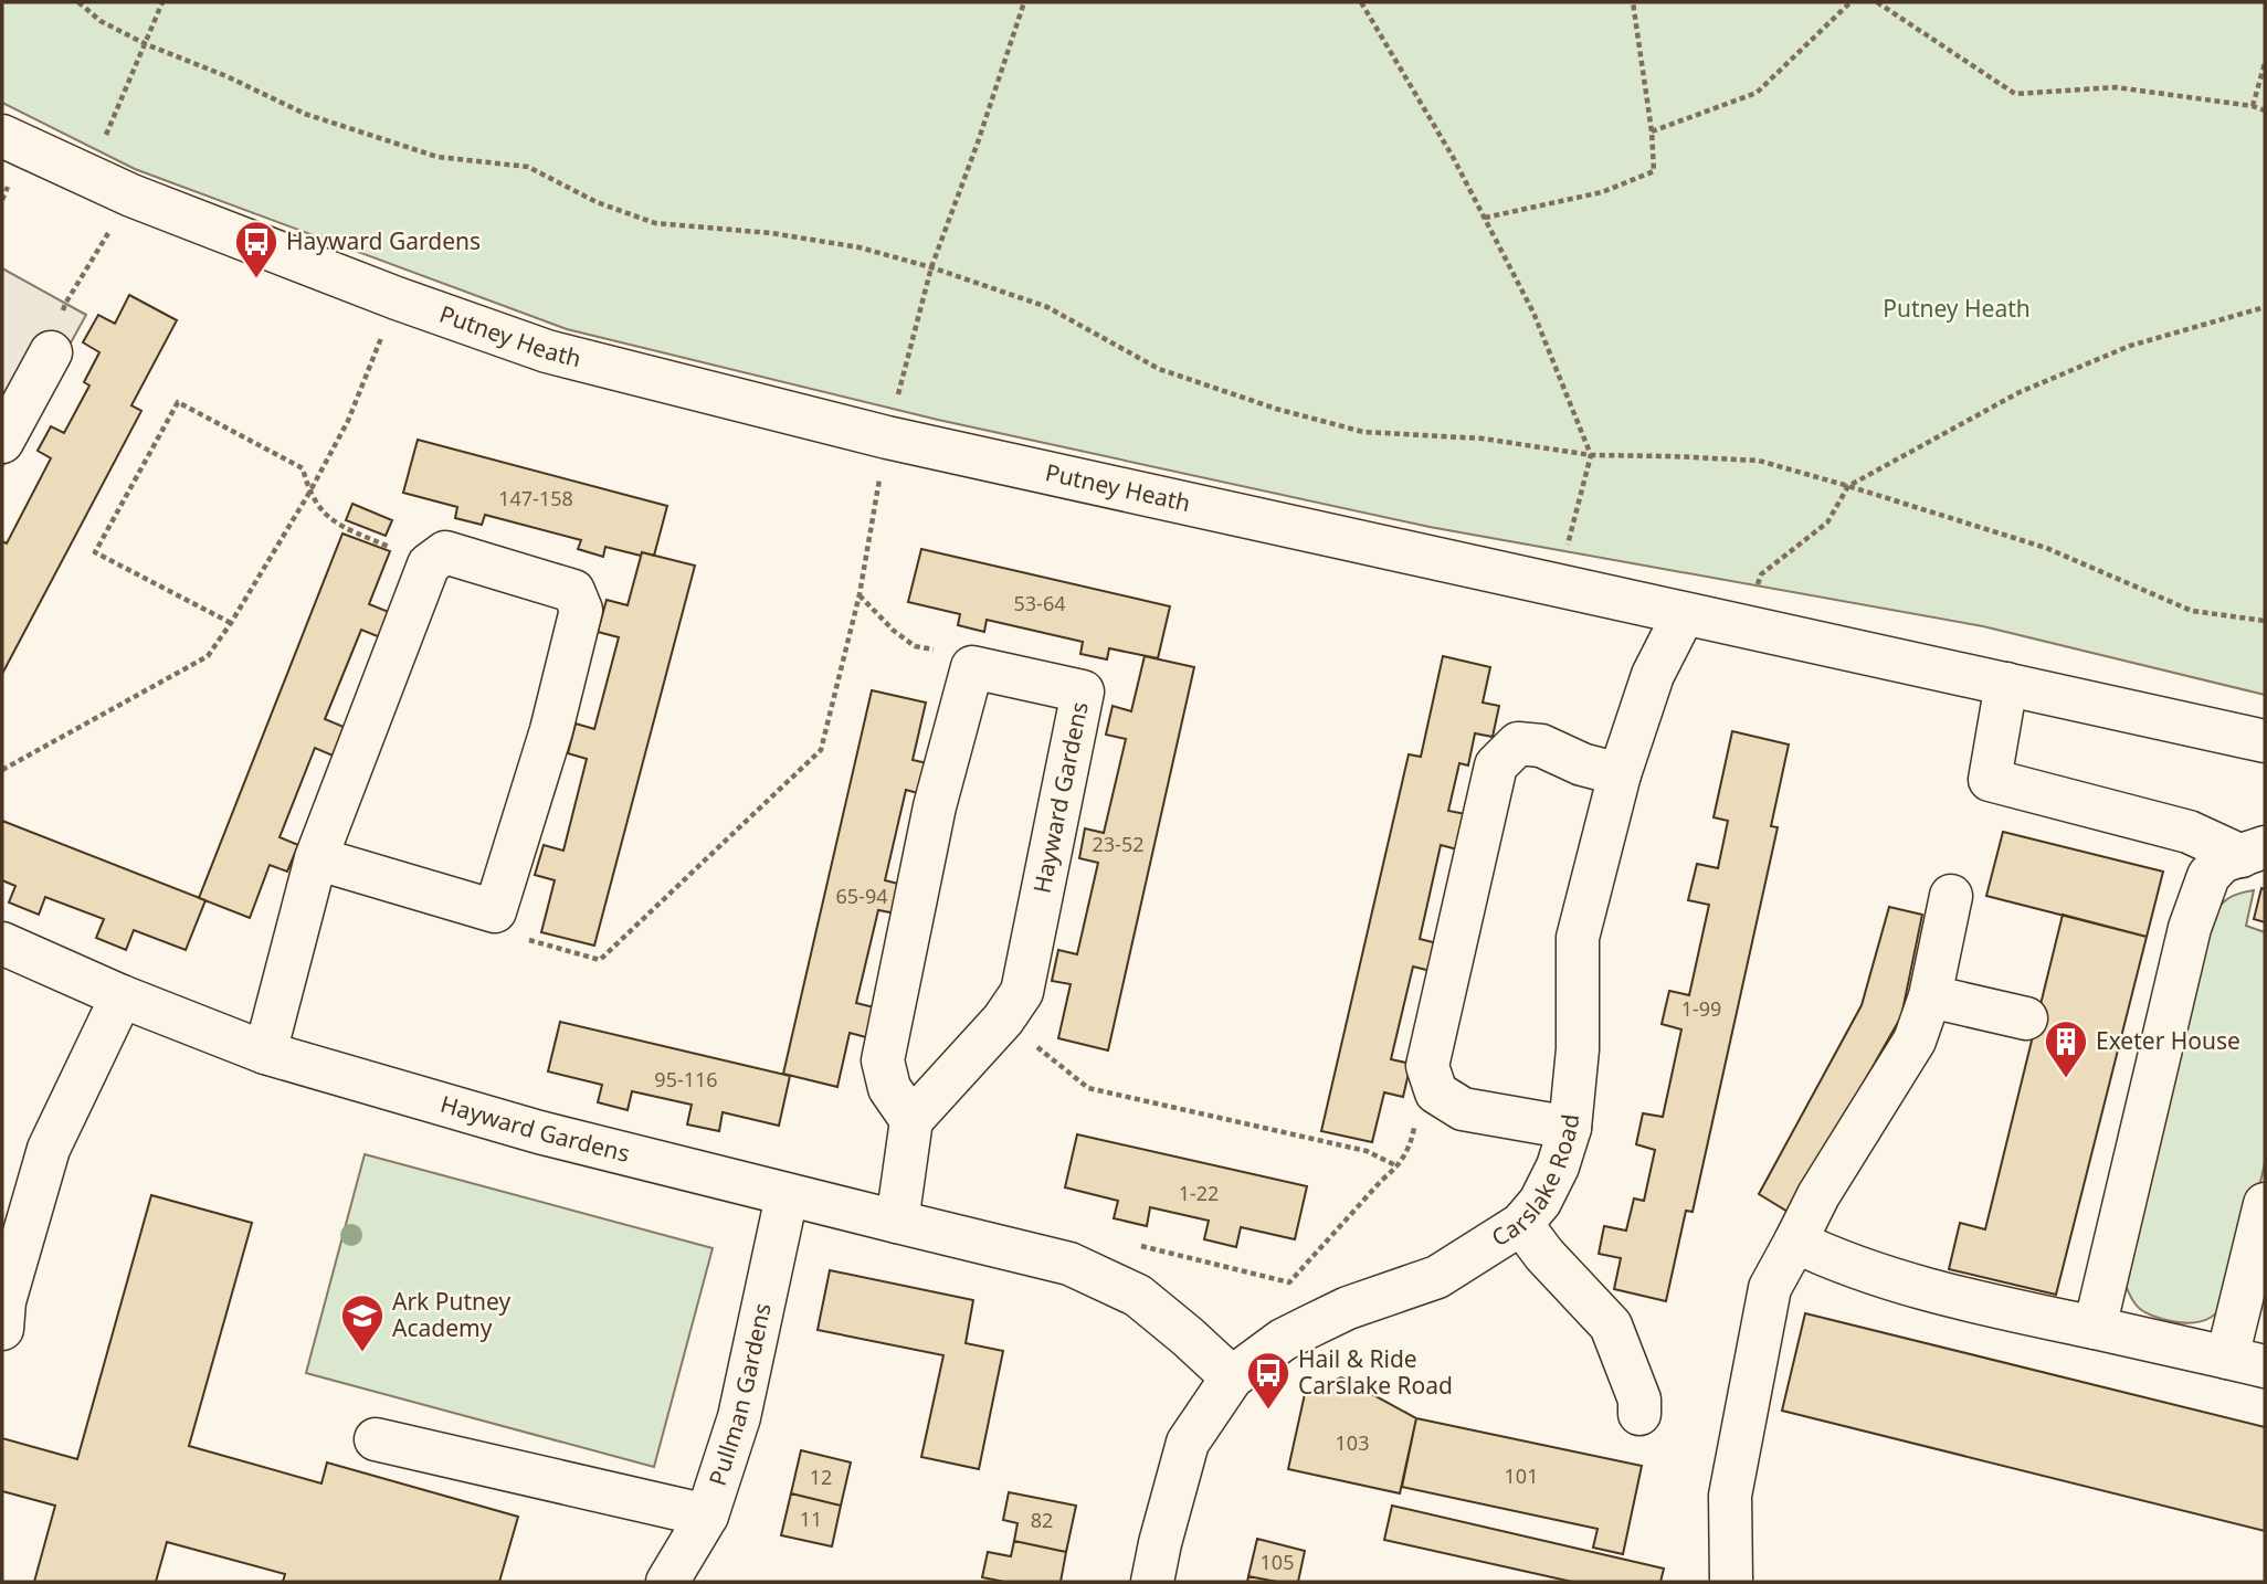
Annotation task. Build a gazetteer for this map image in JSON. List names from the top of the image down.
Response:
{
  "streets": {
    "street": [
      "Putney Heath",
      "Hayward Gardens",
      "Carslake Road",
      "Pullman Gardens"
    ]
  },
  "crossings": [
    ["Putney Heath", "Carslake Road"],
    ["Hayward Gardens", "Carslake Road"],
    ["Hayward Gardens", "Pullman Gardens"]
  ],
  "parks": ["Putney Heath"],
  "places": {
    "bus stop": ["Hayward Gardens", "Hail & Ride Carslake Road"],
    "building": ["Exeter House"],
    "school or university": ["Ark Putney Academy"]
  },
  "house_numbers": [
    "147-158",
    "53-64",
    "23-52",
    "65-94",
    "1-99",
    "95-116",
    "1-22",
    "103",
    "101",
    "12",
    "11",
    "82",
    "105"
  ]
}
